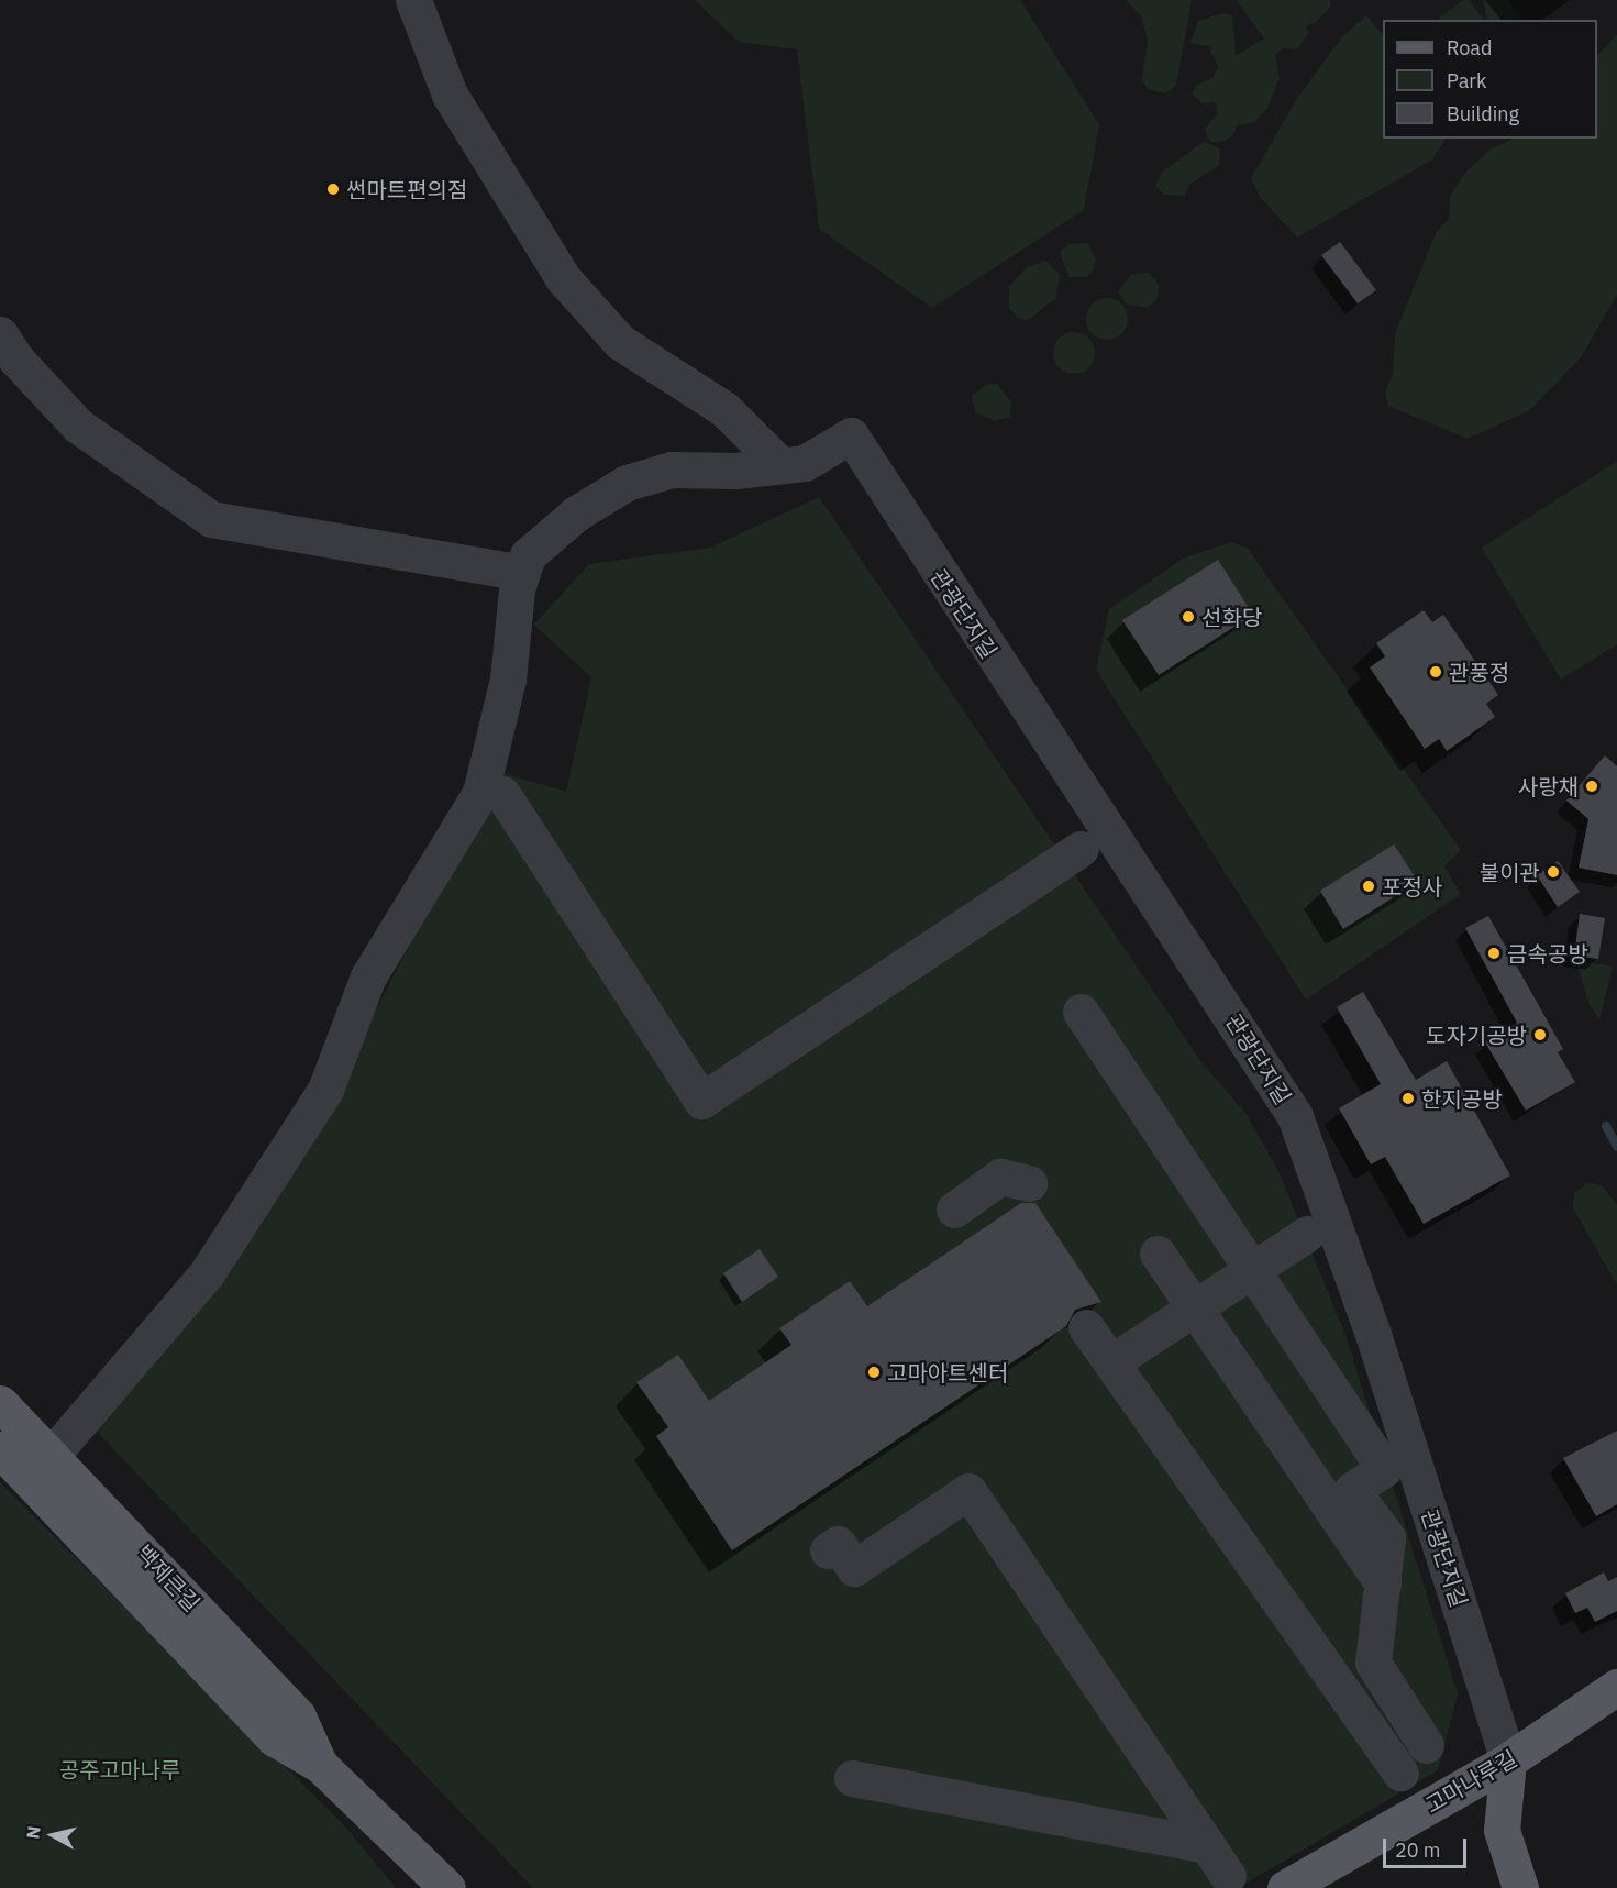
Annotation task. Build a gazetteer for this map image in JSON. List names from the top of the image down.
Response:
{
  "streets": {
    "main road": ["백제큰길", "고마나루길"],
    "street": ["관광단지길"]
  },
  "crossings": [
    ["관광단지길", "고마나루길"]
  ],
  "parks": ["공주고마나루"],
  "places": [
    "썬마트편의점",
    "선화당",
    "관풍정",
    "사랑채",
    "불이관",
    "포정사",
    "금속공방",
    "도자기공방",
    "한지공방",
    "고마아트센터"
  ],
  "legend": ["Road", "Park", "Building"],
  "scale_bar": "20 m",
  "north": "left"
}
